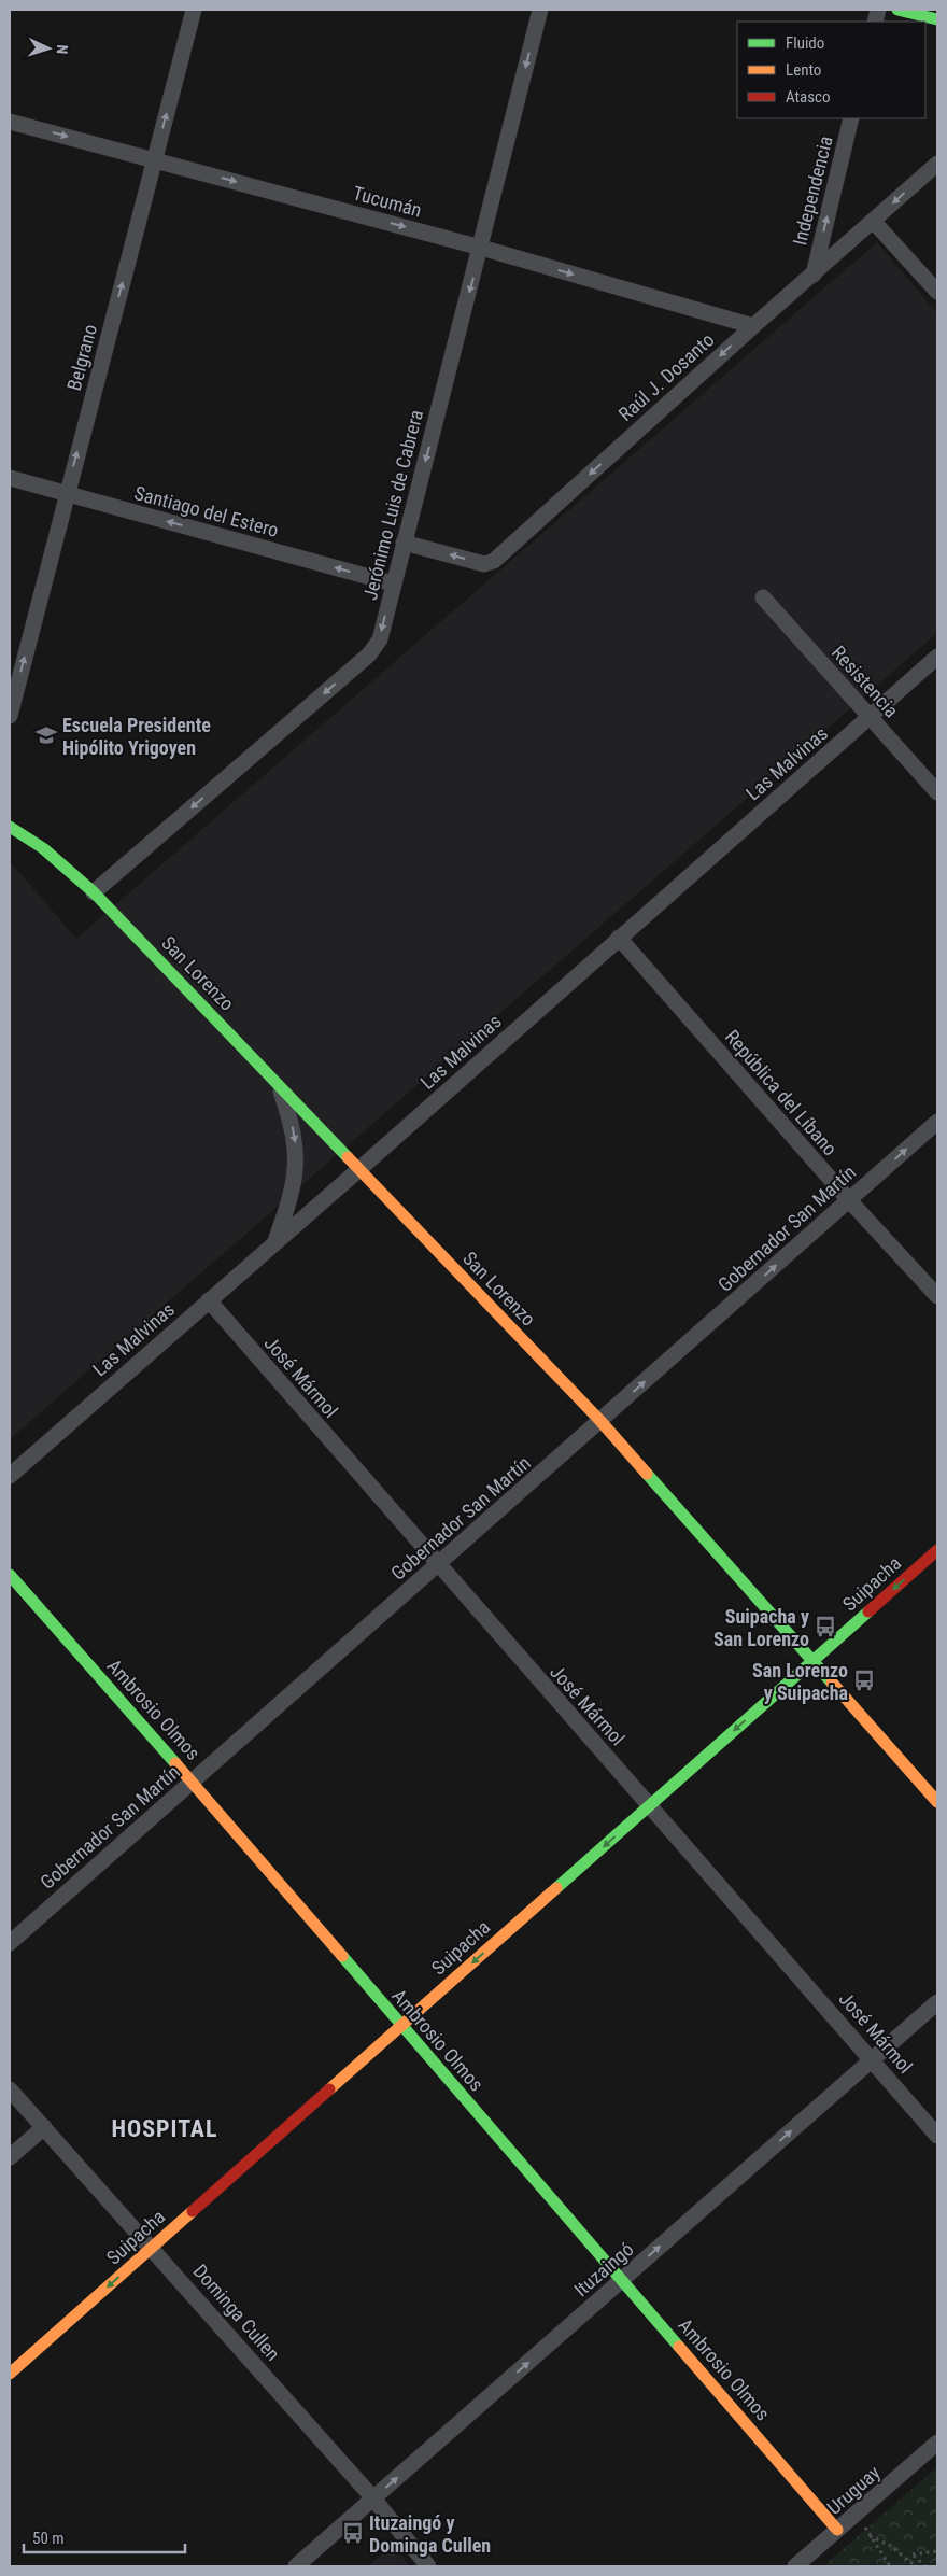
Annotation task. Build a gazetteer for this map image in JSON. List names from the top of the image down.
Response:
{
  "streets": {
    "street": [
      "Independencia",
      "Tucumán",
      "Belgrano",
      "Raúl J. Dosanto",
      "Jerónimo Luis de Cabrera",
      "Santiago del Estero",
      "Resistencia",
      "Las Malvinas",
      "San Lorenzo",
      "República del Líbano",
      "Gobernador San Martín",
      "José Mármol",
      "Suipacha",
      "Ambrosio Olmos",
      "Ituzaingó",
      "Dominga Cullen",
      "Uruguay"
    ]
  },
  "crossings": [
    ["Independencia", "Raúl J. Dosanto"],
    ["Tucumán", "Belgrano"],
    ["Tucumán", "Raúl J. Dosanto"],
    ["Tucumán", "Jerónimo Luis de Cabrera"],
    ["Belgrano", "Santiago del Estero"],
    ["Raúl J. Dosanto", "Jerónimo Luis de Cabrera"],
    ["Jerónimo Luis de Cabrera", "Santiago del Estero"],
    ["Jerónimo Luis de Cabrera", "San Lorenzo"],
    ["Resistencia", "Las Malvinas"],
    ["Las Malvinas", "San Lorenzo"],
    ["Las Malvinas", "República del Líbano"],
    ["Las Malvinas", "José Mármol"],
    ["San Lorenzo", "Gobernador San Martín"],
    ["San Lorenzo", "Suipacha"],
    ["República del Líbano", "Gobernador San Martín"],
    ["Gobernador San Martín", "José Mármol"],
    ["Gobernador San Martín", "Ambrosio Olmos"],
    ["José Mármol", "Suipacha"],
    ["José Mármol", "Ituzaingó"],
    ["Suipacha", "Ambrosio Olmos"],
    ["Suipacha", "Dominga Cullen"],
    ["Ambrosio Olmos", "Ituzaingó"],
    ["Ambrosio Olmos", "Uruguay"],
    ["Ituzaingó", "Dominga Cullen"]
  ],
  "one_way": [
    "Independencia",
    "Tucumán",
    "Belgrano",
    "Raúl J. Dosanto",
    "Jerónimo Luis de Cabrera",
    "Santiago del Estero",
    "Gobernador San Martín",
    "Suipacha",
    "Ituzaingó"
  ],
  "districts": ["HOSPITAL"],
  "places": {
    "school or university": ["Escuela Presidente Hipólito Yrigoyen"],
    "bus stop": ["Suipacha y San Lorenzo", "San Lorenzo y Suipacha", "Ituzaingó y Dominga Cullen"]
  },
  "legend": ["Fluido", "Lento", "Atasco"],
  "scale_bar": "50 m",
  "north": "right"
}
